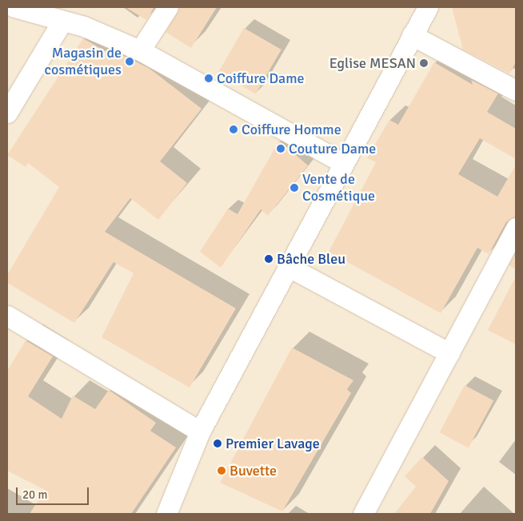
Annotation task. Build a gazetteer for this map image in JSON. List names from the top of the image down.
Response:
{
  "places": [
    "Magasin de cosmétiques",
    "Eglise MESAN",
    "Coiffure Dame",
    "Coiffure Homme",
    "Couture Dame",
    "Vente de Cosmétique",
    "Bâche Bleu",
    "Premier Lavage",
    "Buvette"
  ],
  "scale_bar": "20 m"
}
